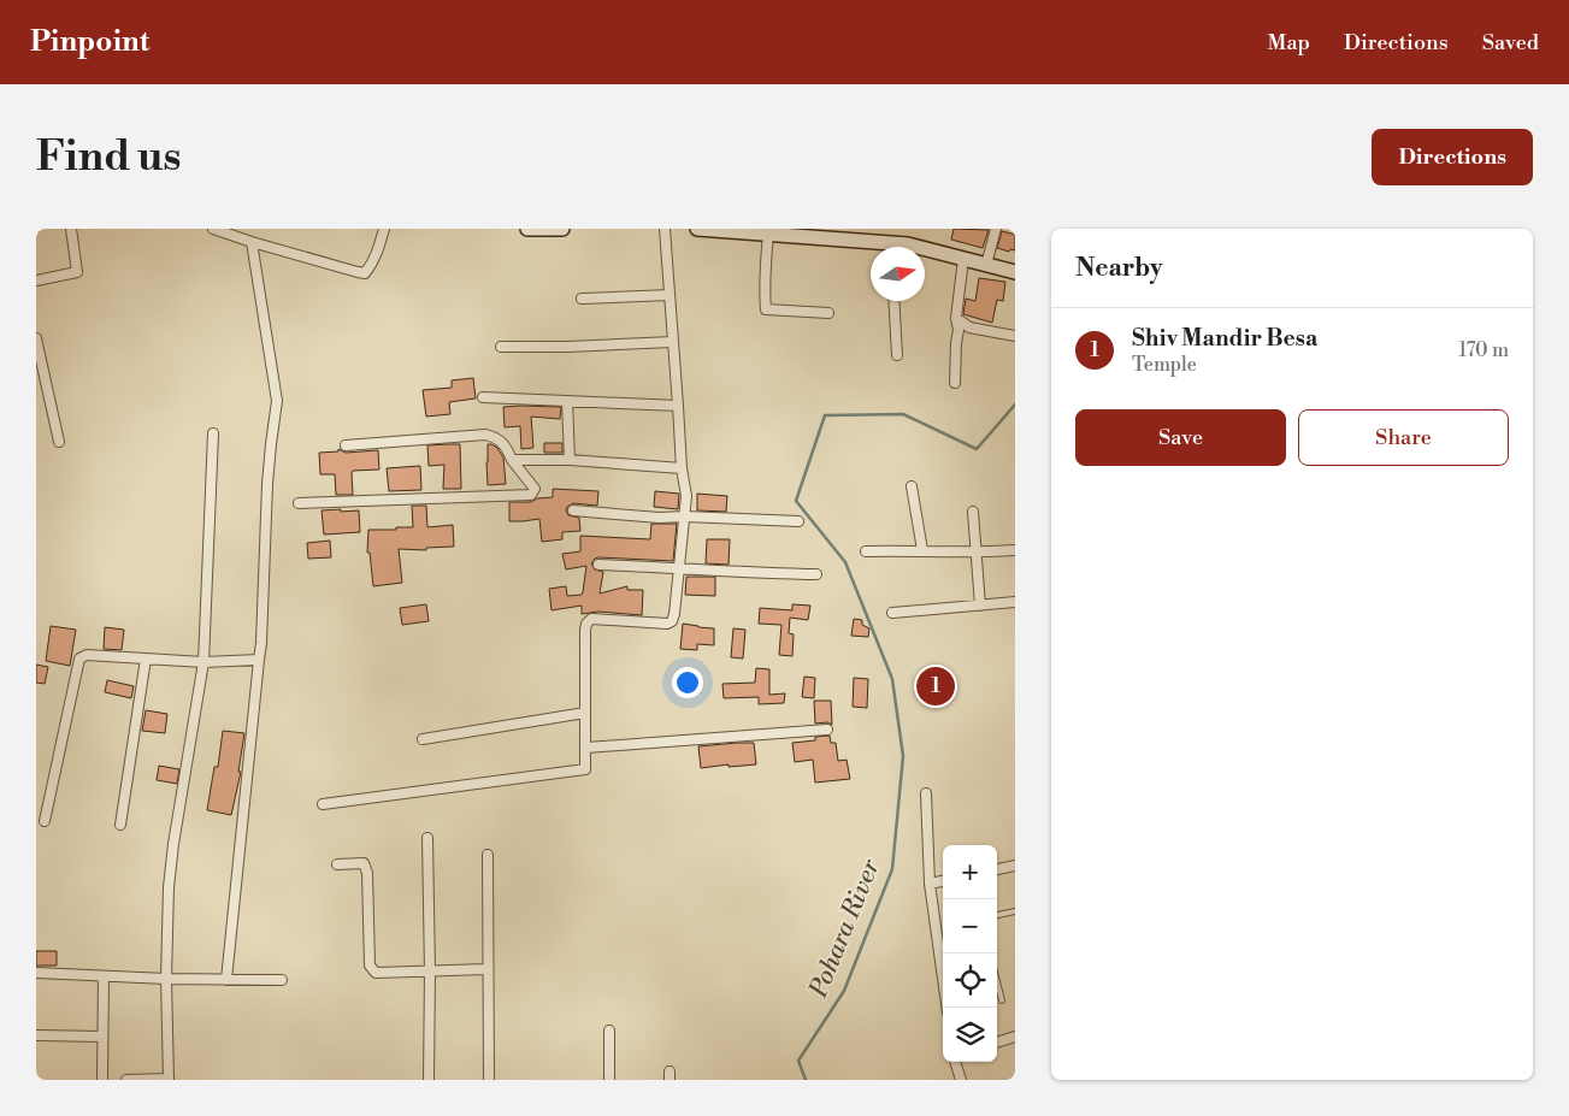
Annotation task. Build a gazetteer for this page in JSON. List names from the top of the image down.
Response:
{
  "water": ["Pohara River"],
  "north": "right",
  "page": {
    "header": "Pinpoint",
    "nav": ["Map", "Directions", "Saved"],
    "buttons": [
      "Directions",
      ["Save", "Share"]
    ],
    "title": "Find us",
    "heading": "Nearby",
    "list": [
      {
        "mark": "1",
        "name": "Shiv Mandir Besa",
        "note": "Temple",
        "value": "170 m"
      }
    ],
    "pins": "1",
    "map_buttons": ["+", "−"]
  }
}
